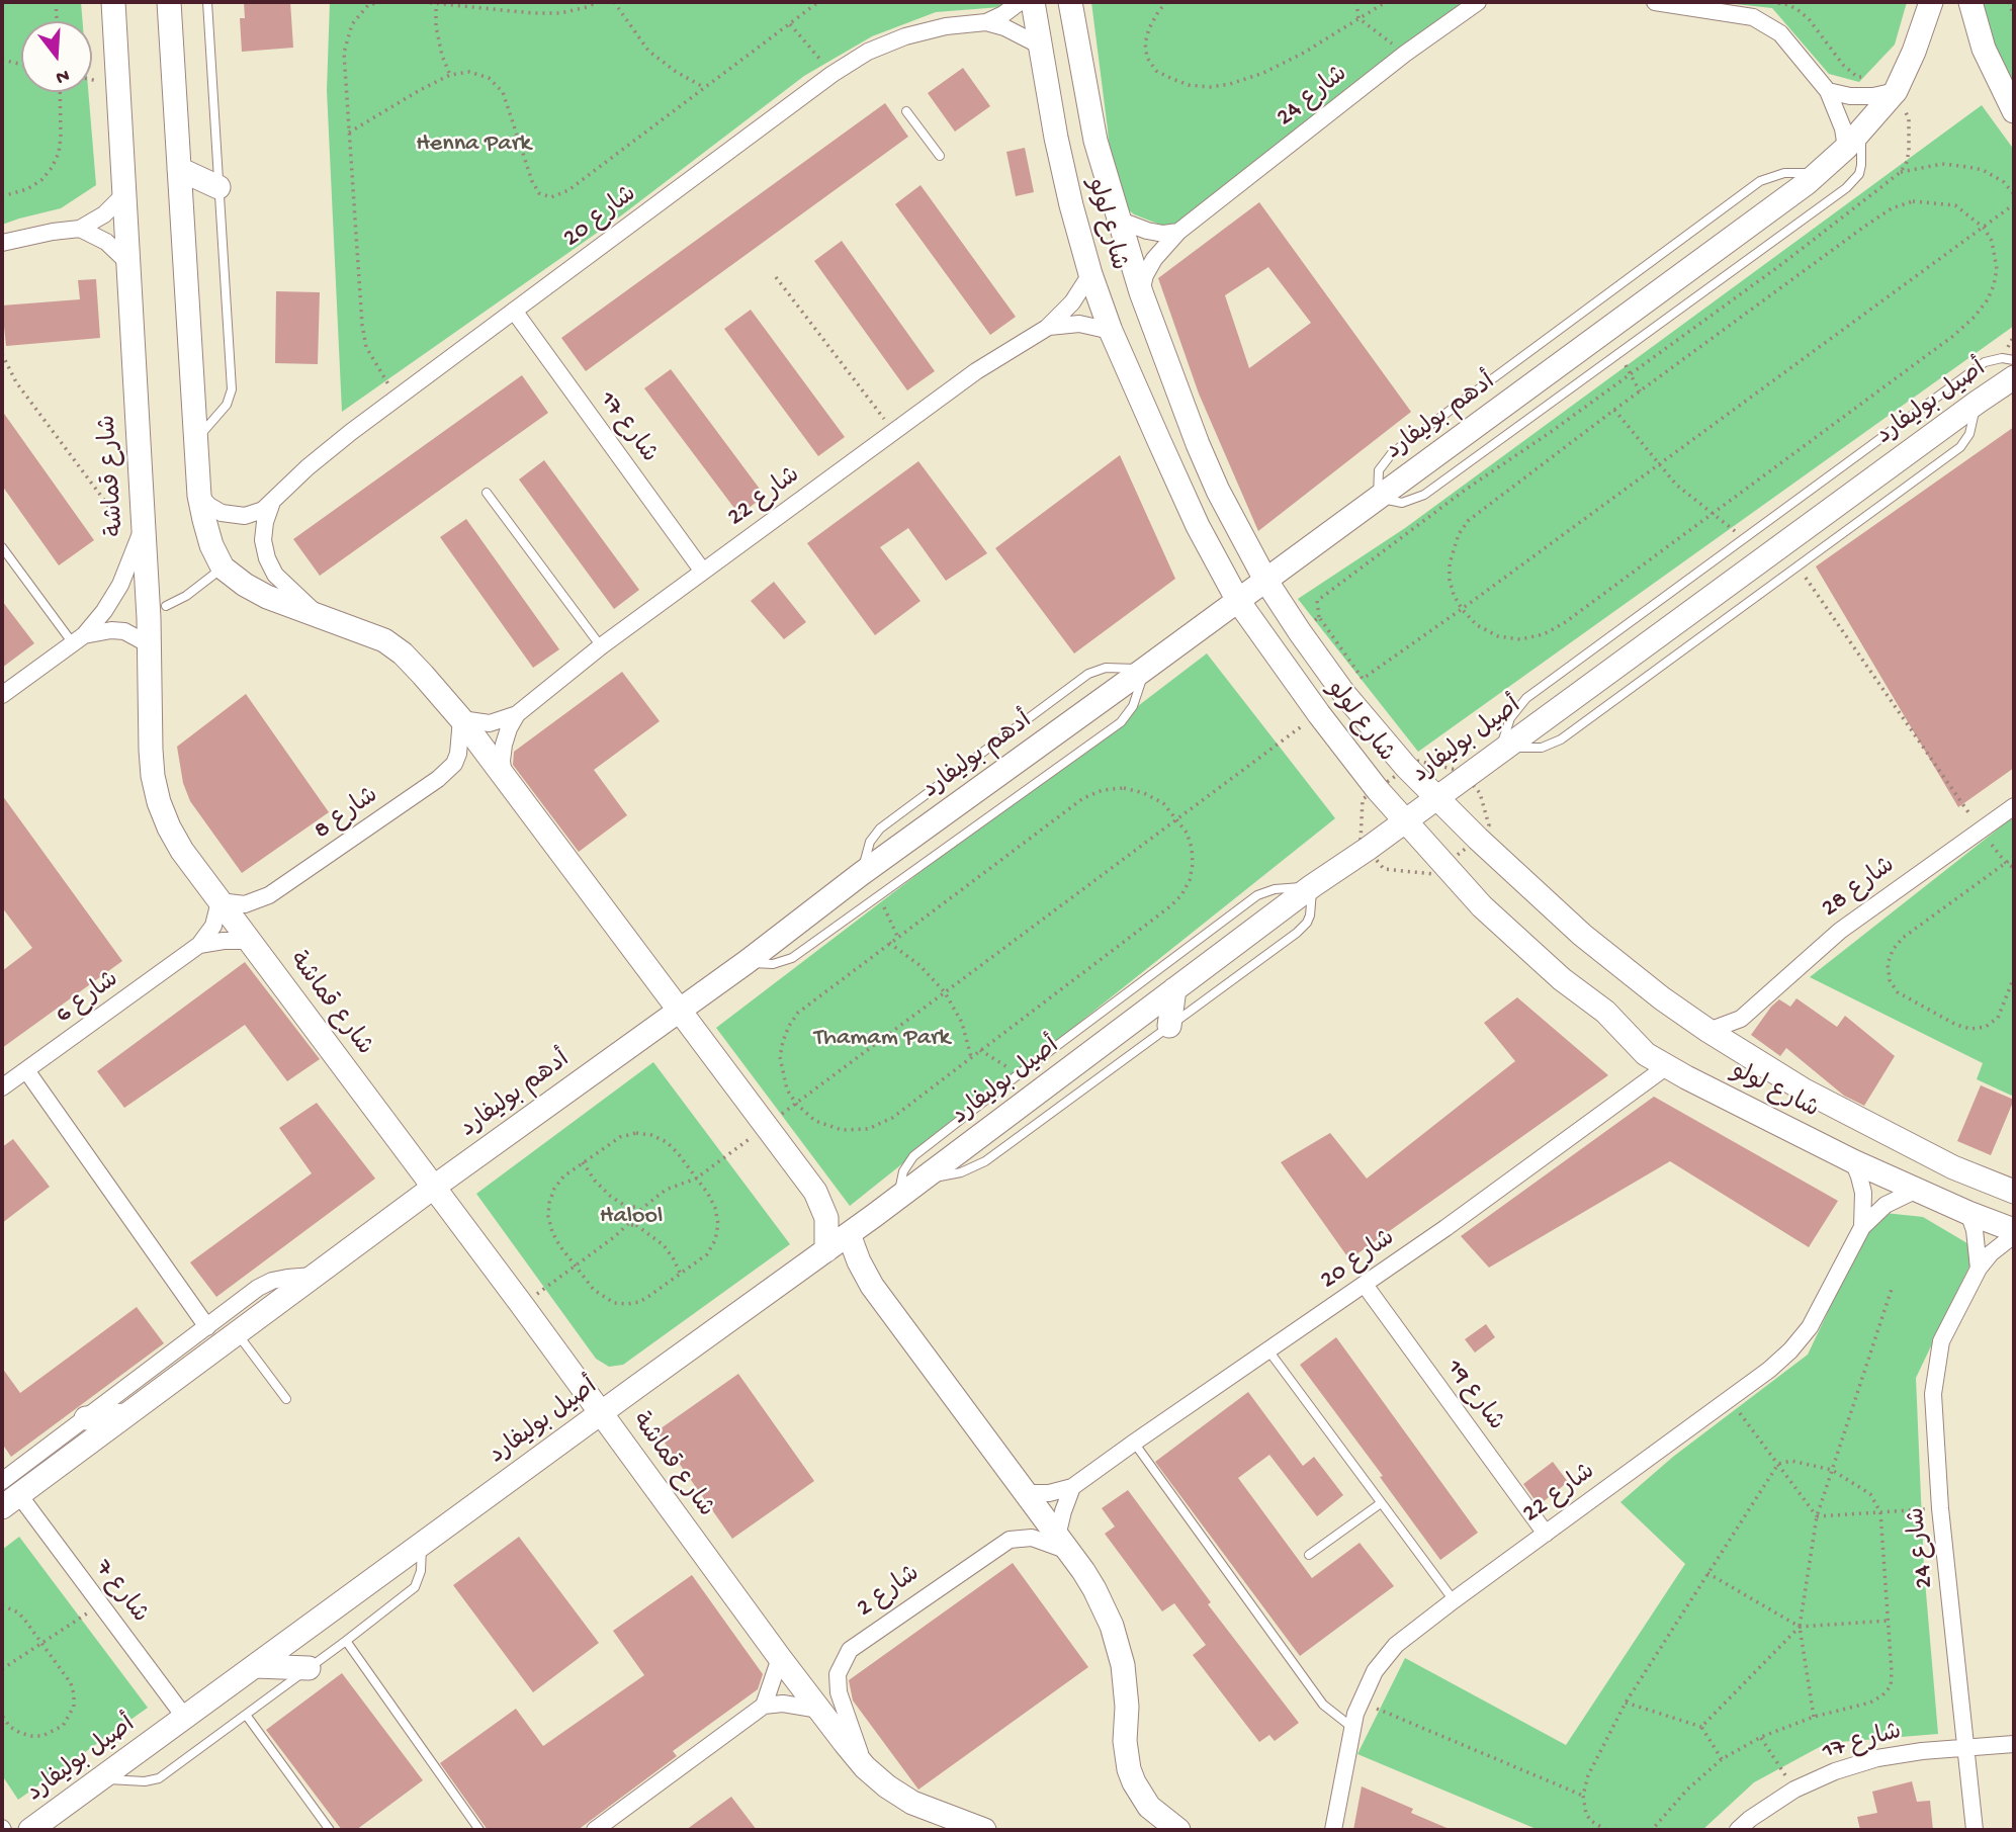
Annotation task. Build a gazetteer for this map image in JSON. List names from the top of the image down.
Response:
{
  "streets": {
    "street": [
      "شارع 24",
      "شارع 20",
      "شارع لولو",
      "أصيل بوليفارد",
      "أدهم بوليفارد",
      "شارع 17",
      "شارع قماشة",
      "شارع 22",
      "شارع 8",
      "شارع 28",
      "شارع 6",
      "شارع 19",
      "شارع 7",
      "شارع 2"
    ]
  },
  "crossings": [
    ["شارع 24", "شارع لولو"],
    ["شارع 24", "شارع 17"],
    ["شارع 20", "شارع لولو"],
    ["شارع 20", "شارع 17"],
    ["شارع 20", "شارع 19"],
    ["شارع لولو", "أصيل بوليفارد"],
    ["شارع لولو", "أدهم بوليفارد"],
    ["شارع لولو", "شارع 22"],
    ["شارع لولو", "شارع 28"],
    ["أصيل بوليفارد", "شارع قماشة"],
    ["أصيل بوليفارد", "شارع 7"],
    ["أدهم بوليفارد", "شارع قماشة"],
    ["أدهم بوليفارد", "شارع 7"],
    ["شارع 17", "شارع 22"],
    ["شارع قماشة", "شارع 8"],
    ["شارع قماشة", "شارع 6"],
    ["شارع قماشة", "شارع 2"],
    ["شارع 22", "شارع 8"],
    ["شارع 22", "شارع 19"],
    ["شارع 8", "شارع 6"]
  ],
  "parks": ["Henna Park", "Thamam Park", "Halool"],
  "north": "bottom"
}
